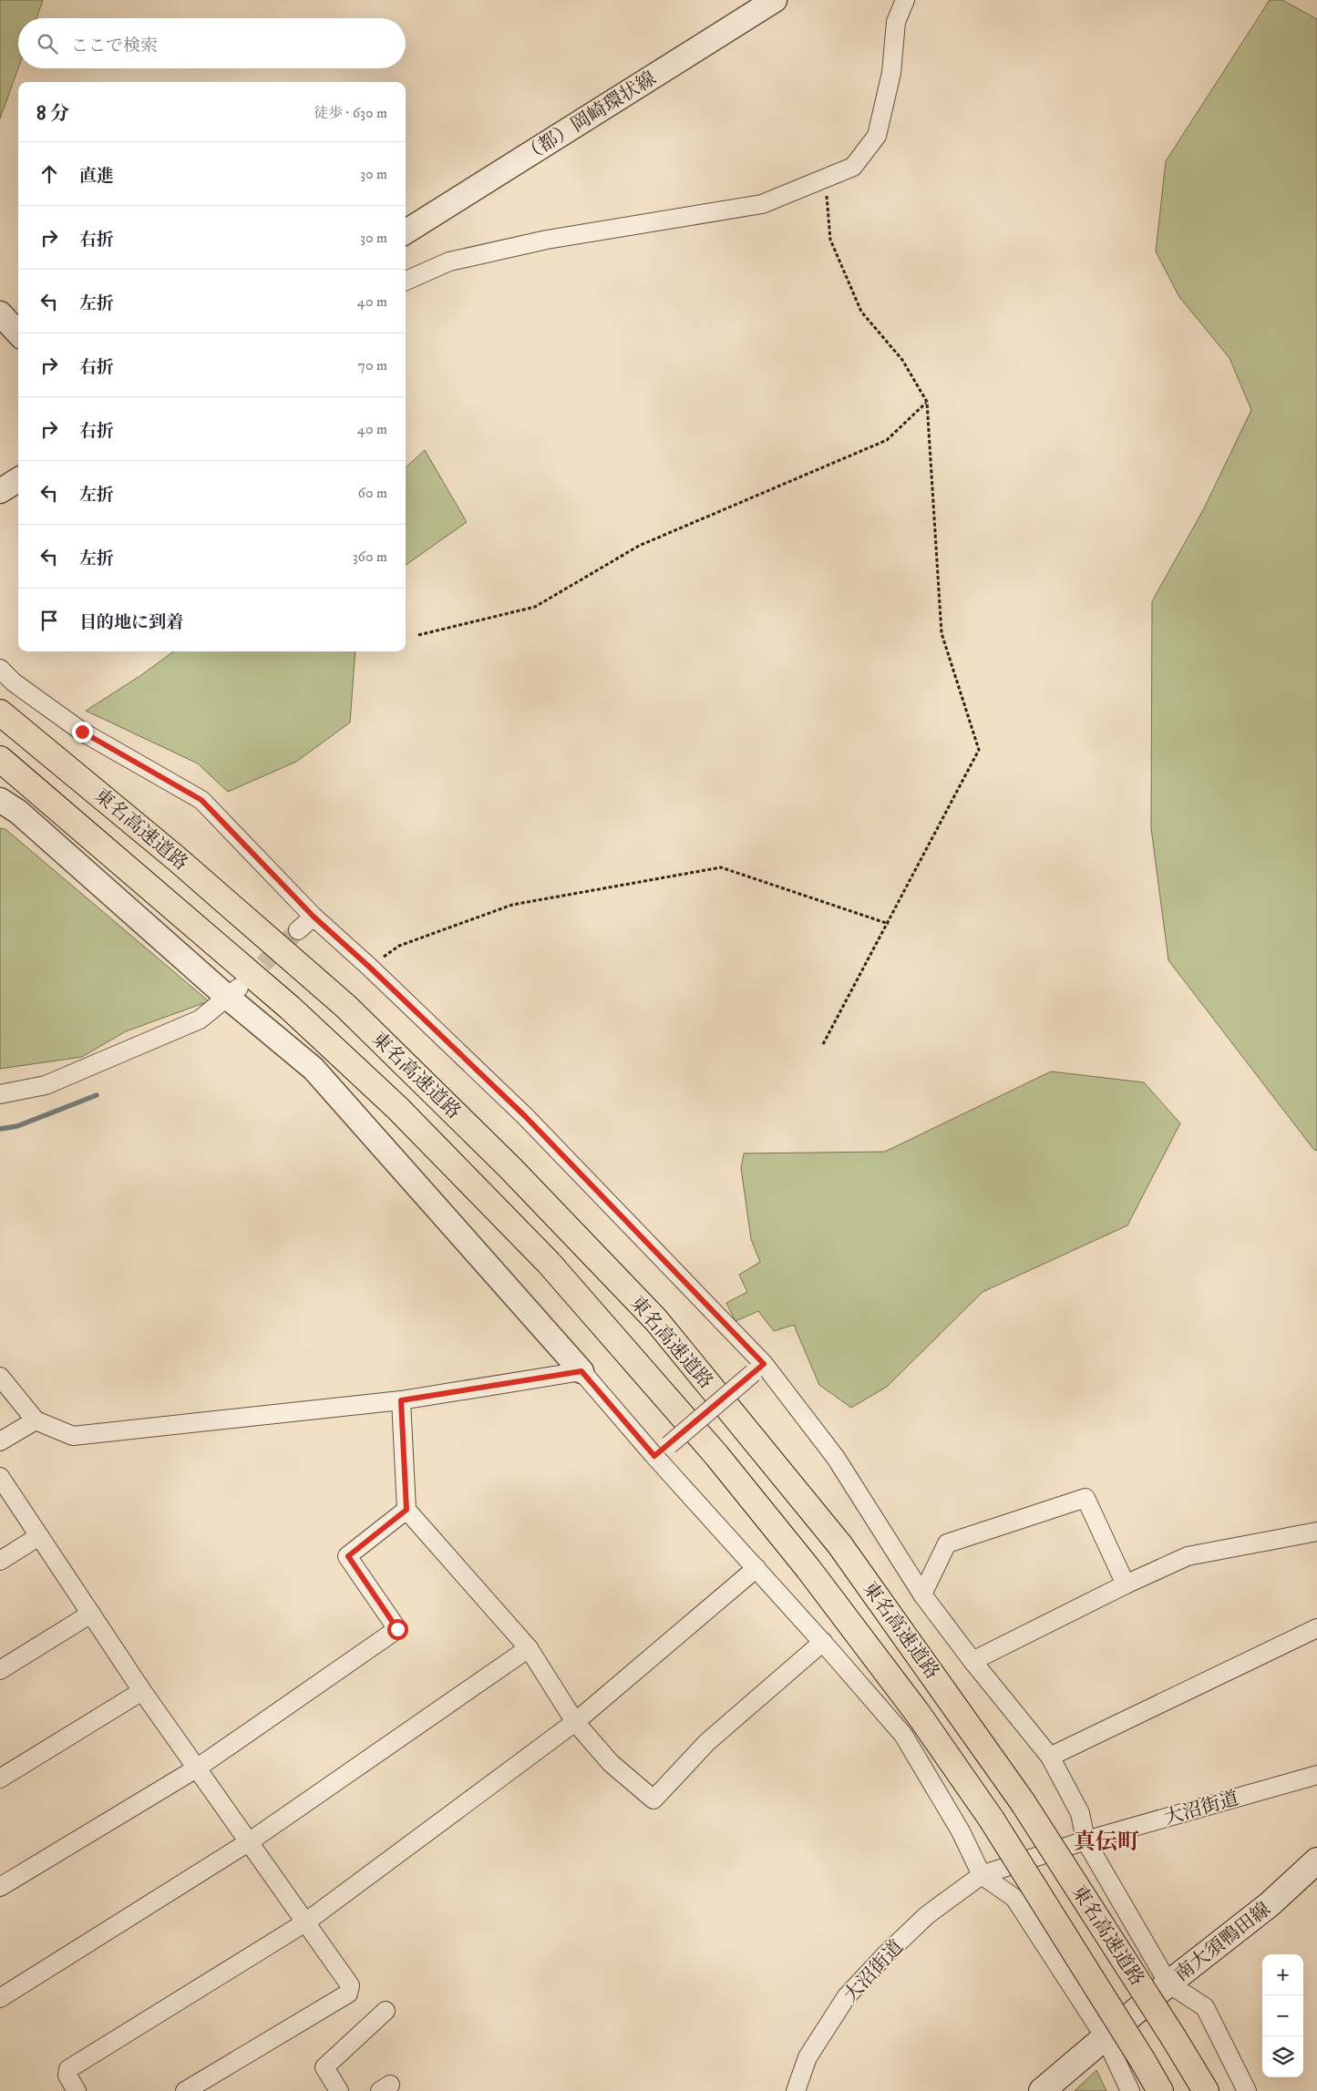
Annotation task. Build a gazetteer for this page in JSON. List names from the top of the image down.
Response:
{
  "streets": {
    "highway": ["東名高速道路"],
    "main road": ["南大須鴨田線"],
    "street": ["（都）岡崎環状線", "大沼街道"]
  },
  "districts": ["真伝町"],
  "page": {
    "search": "ここで検索",
    "heading": ["8 分", "徒歩 · 630 m"],
    "list": [
      ["直進", "30 m"],
      ["右折", "30 m"],
      ["左折", "40 m"],
      ["右折", "70 m"],
      ["右折", "40 m"],
      ["左折", "60 m"],
      ["左折", "360 m"],
      "目的地に到着"
    ],
    "map_buttons": ["+", "−"]
  }
}
